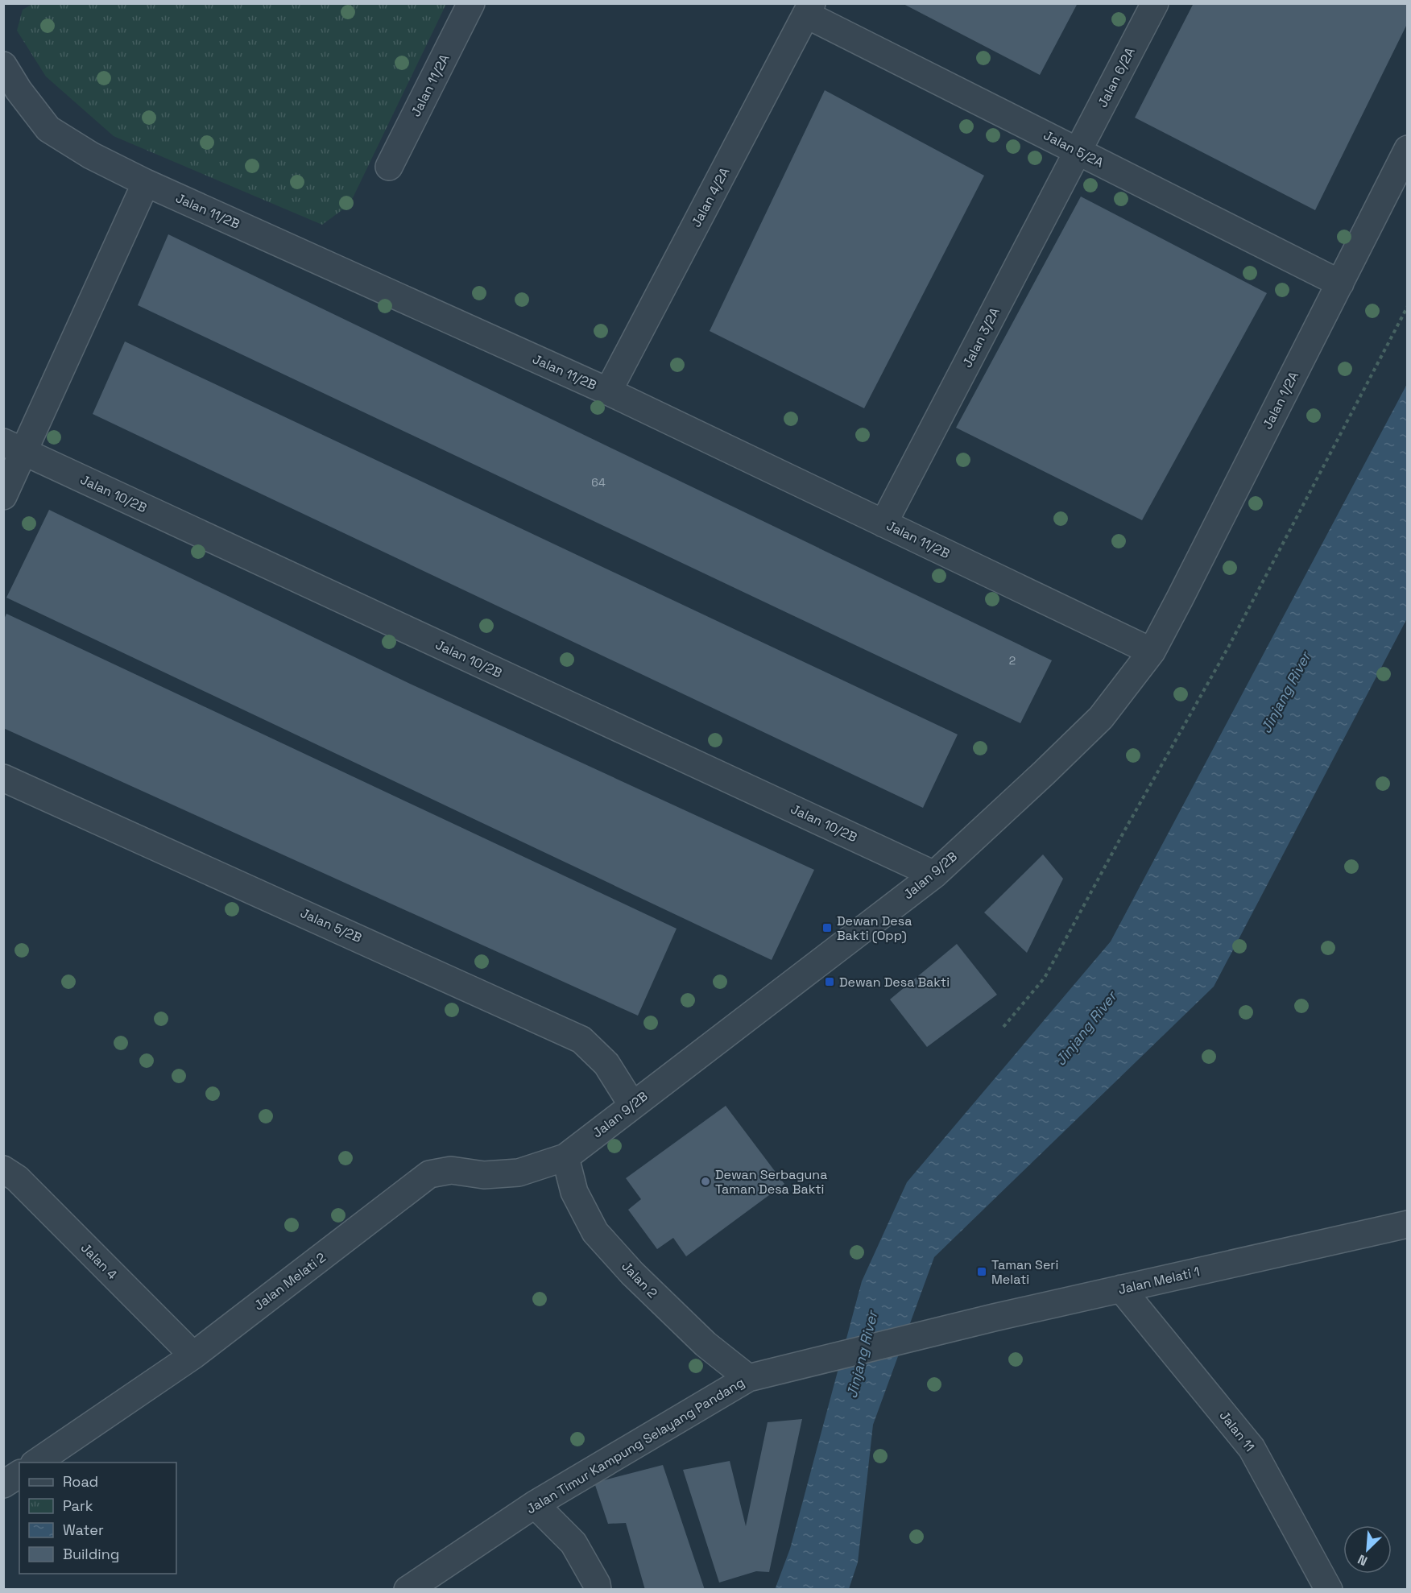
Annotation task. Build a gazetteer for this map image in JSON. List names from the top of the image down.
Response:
{
  "streets": {
    "street": [
      "Jalan 6/2A",
      "Jalan 11/2A",
      "Jalan 5/2A",
      "Jalan 4/2A",
      "Jalan 11/2B",
      "Jalan 3/2A",
      "Jalan 1/2A",
      "Jalan 10/2B",
      "Jalan 9/2B",
      "Jalan 5/2B",
      "Jalan 4",
      "Jalan 2",
      "Jalan Melati 1",
      "Jalan Melati 2",
      "Jalan 11",
      "Jalan Timur Kampung Selayang Pandang"
    ]
  },
  "crossings": [
    ["Jalan 6/2A", "Jalan 5/2A"],
    ["Jalan 6/2A", "Jalan 3/2A"],
    ["Jalan 5/2A", "Jalan 4/2A"],
    ["Jalan 5/2A", "Jalan 3/2A"],
    ["Jalan 5/2A", "Jalan 1/2A"],
    ["Jalan 4/2A", "Jalan 11/2B"],
    ["Jalan 11/2B", "Jalan 3/2A"],
    ["Jalan 11/2B", "Jalan 1/2A"],
    ["Jalan 11/2B", "Jalan 9/2B"],
    ["Jalan 1/2A", "Jalan 9/2B"],
    ["Jalan 10/2B", "Jalan 9/2B"],
    ["Jalan 9/2B", "Jalan 5/2B"],
    ["Jalan 9/2B", "Jalan 2"],
    ["Jalan 9/2B", "Jalan Melati 2"],
    ["Jalan 4", "Jalan Melati 2"],
    ["Jalan 2", "Jalan Melati 2"],
    ["Jalan 2", "Jalan Timur Kampung Selayang Pandang"],
    ["Jalan Melati 1", "Jalan 11"],
    ["Jalan Melati 1", "Jalan Timur Kampung Selayang Pandang"]
  ],
  "water": ["Jinjang River"],
  "places": {
    "transit": ["Dewan Desa Bakti (Opp)", "Dewan Desa Bakti", "Taman Seri Melati"],
    "other": ["Dewan Serbaguna Taman Desa Bakti"]
  },
  "house_numbers": ["64", "2"],
  "legend": [
    "Road",
    "Park",
    "Water",
    "Building"
  ],
  "north": "bottom left"
}
